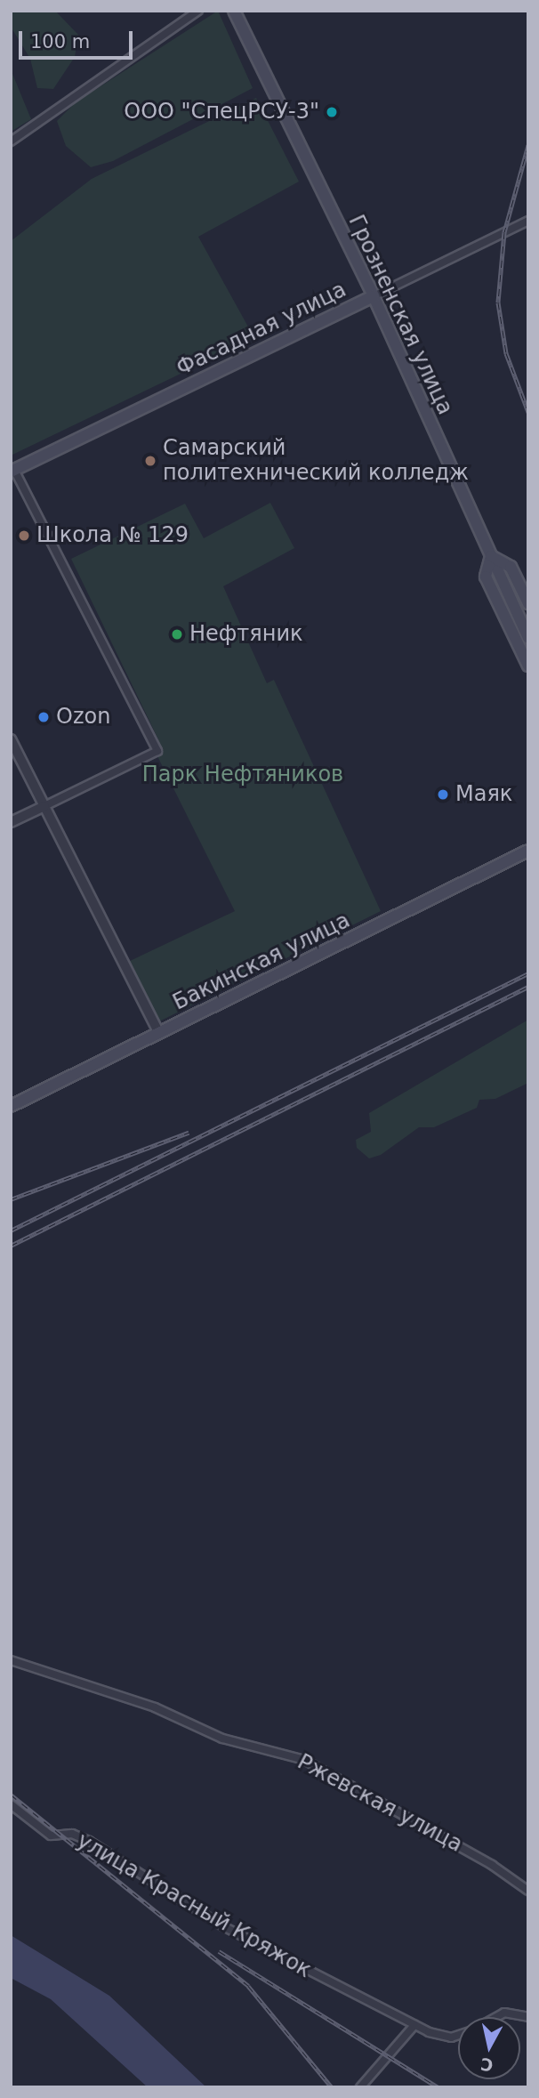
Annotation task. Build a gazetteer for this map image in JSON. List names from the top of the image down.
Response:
{
  "streets": {
    "main road": ["Грозненская улица", "Фасадная улица", "Бакинская улица"],
    "street": ["Ржевская улица", "улица Красный Кряжок"]
  },
  "crossings": [
    ["Грозненская улица", "Фасадная улица"]
  ],
  "parks": ["Парк Нефтяников"],
  "places": [
    "ООО \"СпецРСУ-3\"",
    "Самарский политехнический колледж",
    "Школа № 129",
    "Нефтяник",
    "Ozon",
    "Маяк"
  ],
  "scale_bar": "100 m",
  "north": "bottom"
}
